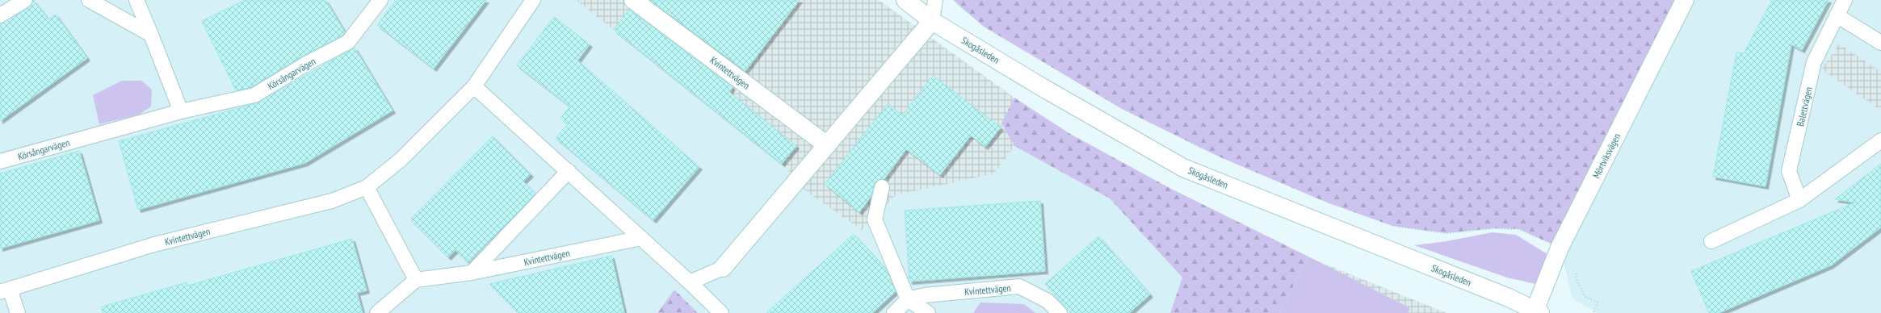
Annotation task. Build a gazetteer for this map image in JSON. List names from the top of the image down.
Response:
{
  "streets": {
    "street": ["Skogåsleden", "Kvintettvägen", "Mörtviksvägen"],
    "lane": ["Körsångarvägen", "Balettvägen"]
  },
  "crossings": [
    ["Skogåsleden", "Mörtviksvägen"]
  ]
}
